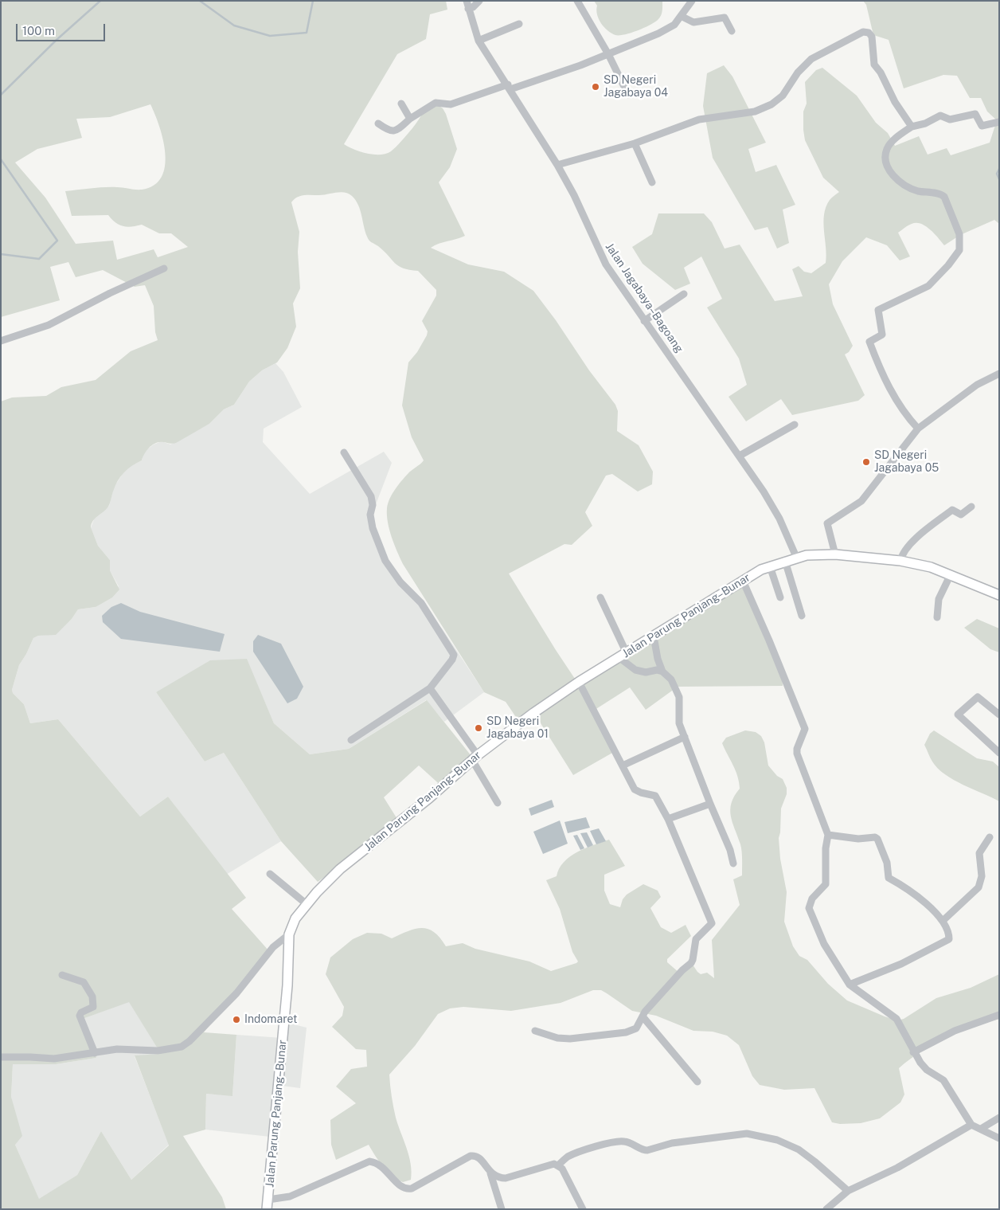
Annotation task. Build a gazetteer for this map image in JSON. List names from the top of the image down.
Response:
{
  "streets": {
    "main road": ["Jalan Parung Panjang–Bunar"],
    "street": ["Jalan Jagabaya–Bagoang"]
  },
  "crossings": [
    ["Jalan Jagabaya–Bagoang", "Jalan Parung Panjang–Bunar"]
  ],
  "places": [
    "SD Negeri Jagabaya 04",
    "SD Negeri Jagabaya 05",
    "SD Negeri Jagabaya 01",
    "Indomaret"
  ],
  "scale_bar": "100 m"
}
